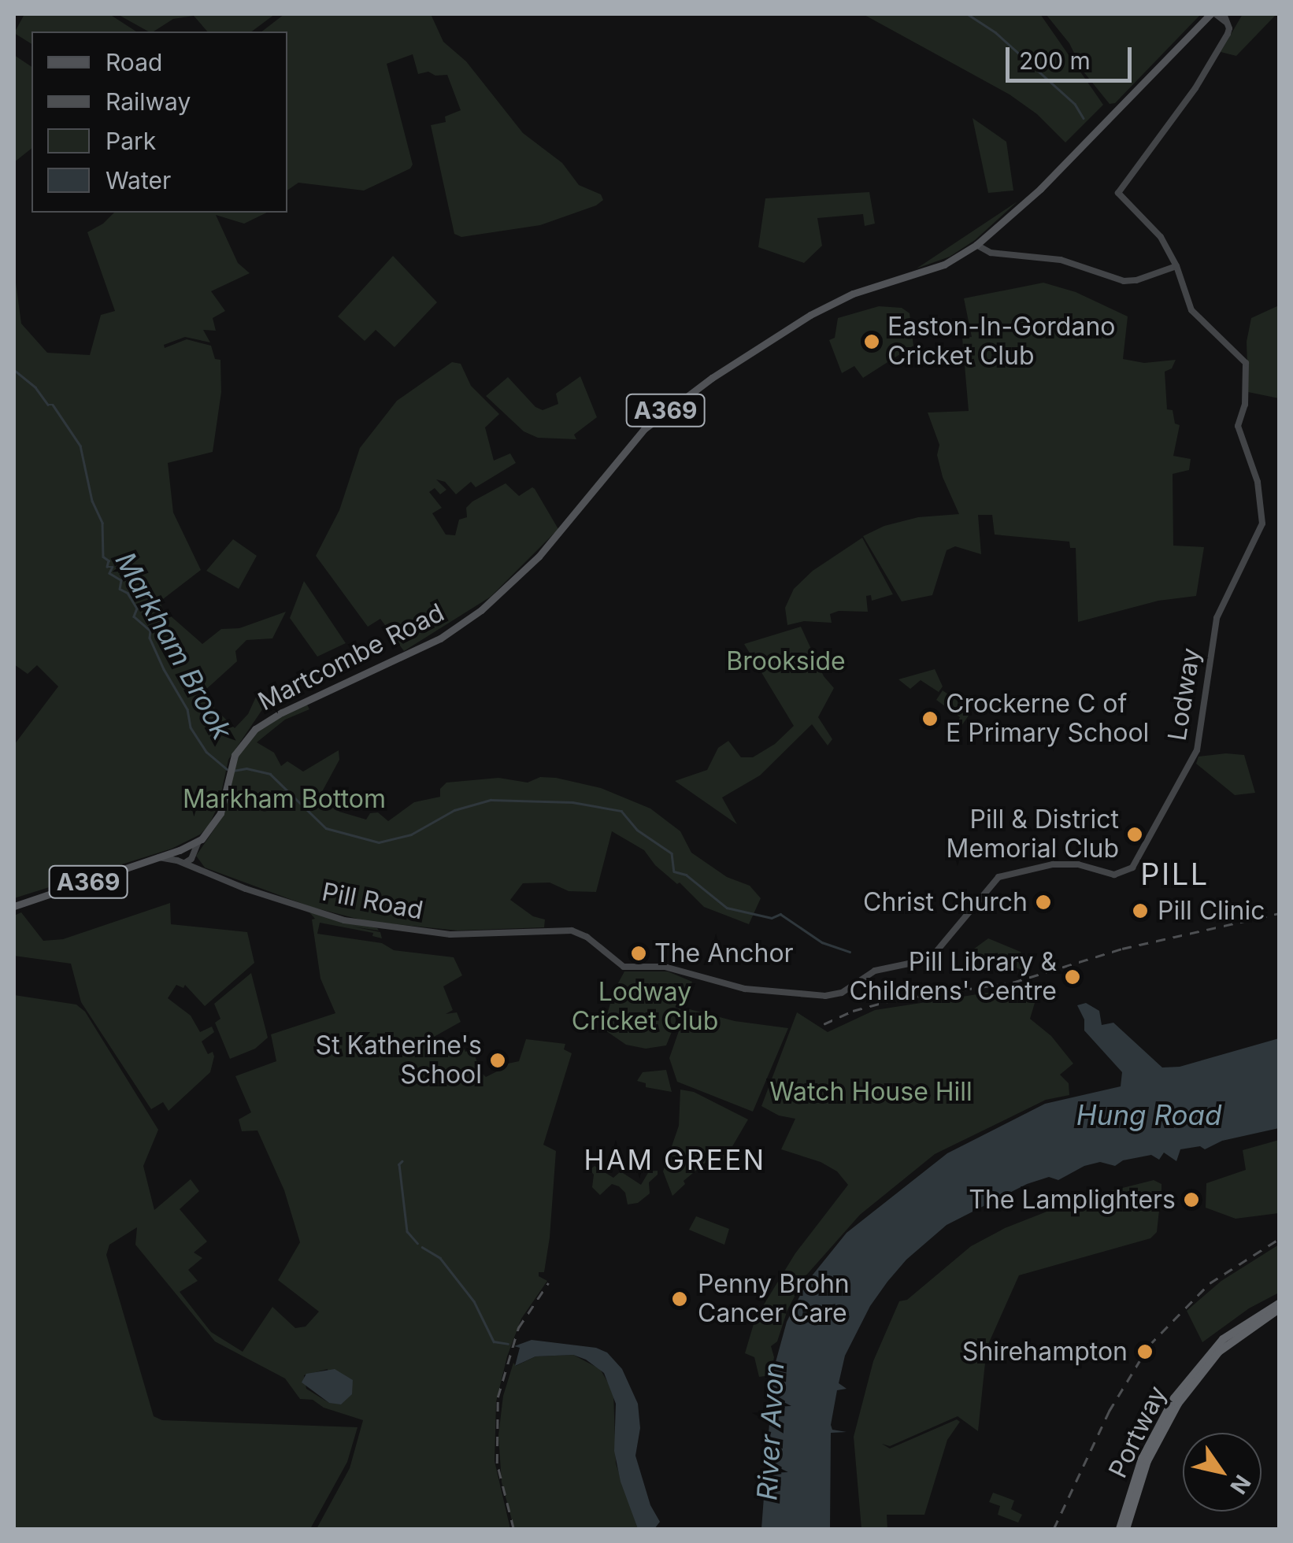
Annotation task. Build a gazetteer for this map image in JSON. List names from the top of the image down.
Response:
{
  "streets": {
    "highway": ["Portway"],
    "main road": ["A369", "Martcombe Road"],
    "street": ["Lodway", "Pill Road"]
  },
  "crossings": [
    ["A369", "Martcombe Road"],
    ["A369", "Pill Road"],
    ["Lodway", "Pill Road"]
  ],
  "districts": ["PILL", "HAM GREEN"],
  "water": ["Markham Brook", "Hung Road", "River Avon"],
  "parks": [
    "Brookside",
    "Markham Bottom",
    "Lodway Cricket Club",
    "Watch House Hill"
  ],
  "places": [
    "Easton-In-Gordano Cricket Club",
    "Crockerne C of E Primary School",
    "Pill & District Memorial Club",
    "Christ Church",
    "Pill Clinic",
    "The Anchor",
    "Pill Library & Childrens' Centre",
    "St Katherine's School",
    "The Lamplighters",
    "Penny Brohn Cancer Care",
    "Shirehampton"
  ],
  "legend": [
    "Road",
    "Railway",
    "Park",
    "Water"
  ],
  "scale_bar": "200 m",
  "north": "bottom right"
}
